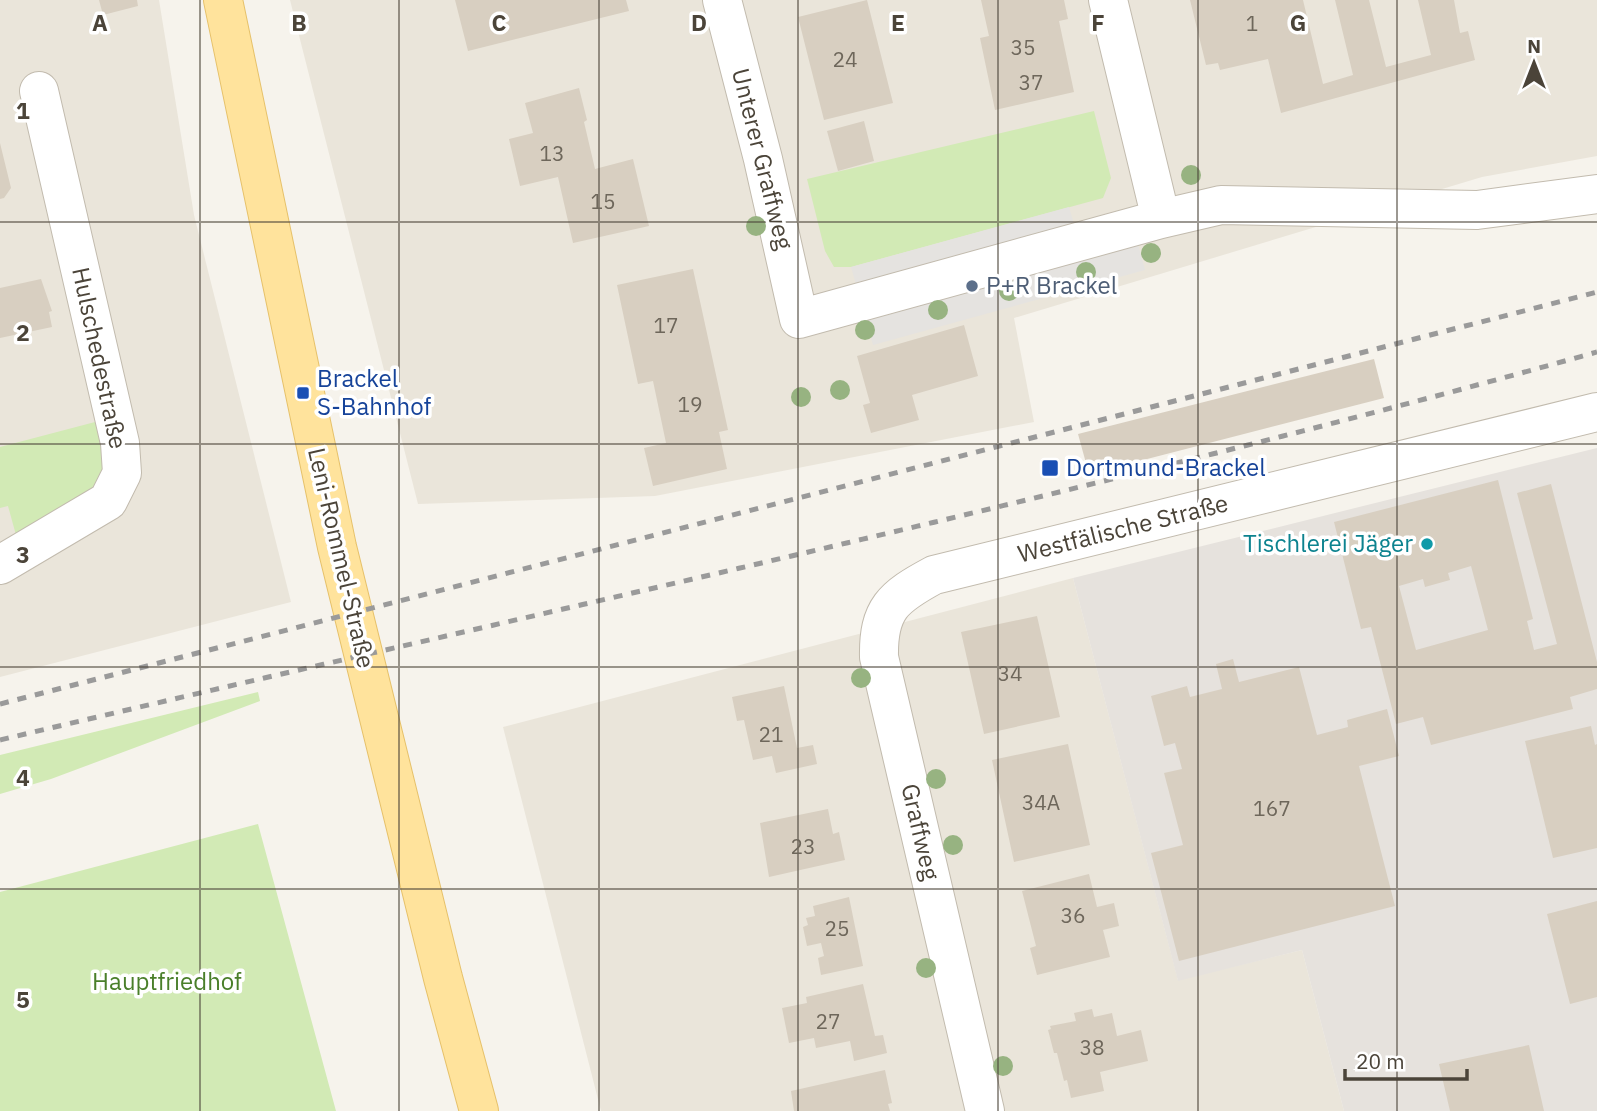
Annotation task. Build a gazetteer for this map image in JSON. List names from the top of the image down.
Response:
{
  "streets": {
    "main road": ["Leni-Rommel-Straße"],
    "street": [
      "Unterer Graffweg",
      "Hulschedestraße",
      "Westfälische Straße",
      "Graffweg"
    ]
  },
  "crossings": [
    ["Westfälische Straße", "Graffweg"]
  ],
  "parks": ["Hauptfriedhof"],
  "places": {
    "other": ["P+R Brackel", "Tischlerei Jäger"],
    "transit": ["Brackel S-Bahnhof", "Dortmund-Brackel"]
  },
  "house_numbers": [
    "1",
    "35",
    "24",
    "37",
    "13",
    "15",
    "17",
    "19",
    "34",
    "21",
    "34A",
    "167",
    "23",
    "36",
    "25",
    "27",
    "38"
  ],
  "scale_bar": "20 m",
  "north": "top",
  "grid": {
    "columns": [
      "A",
      "B",
      "C",
      "D",
      "E",
      "F",
      "G"
    ],
    "rows": [
      "1",
      "2",
      "3",
      "4",
      "5"
    ]
  }
}
